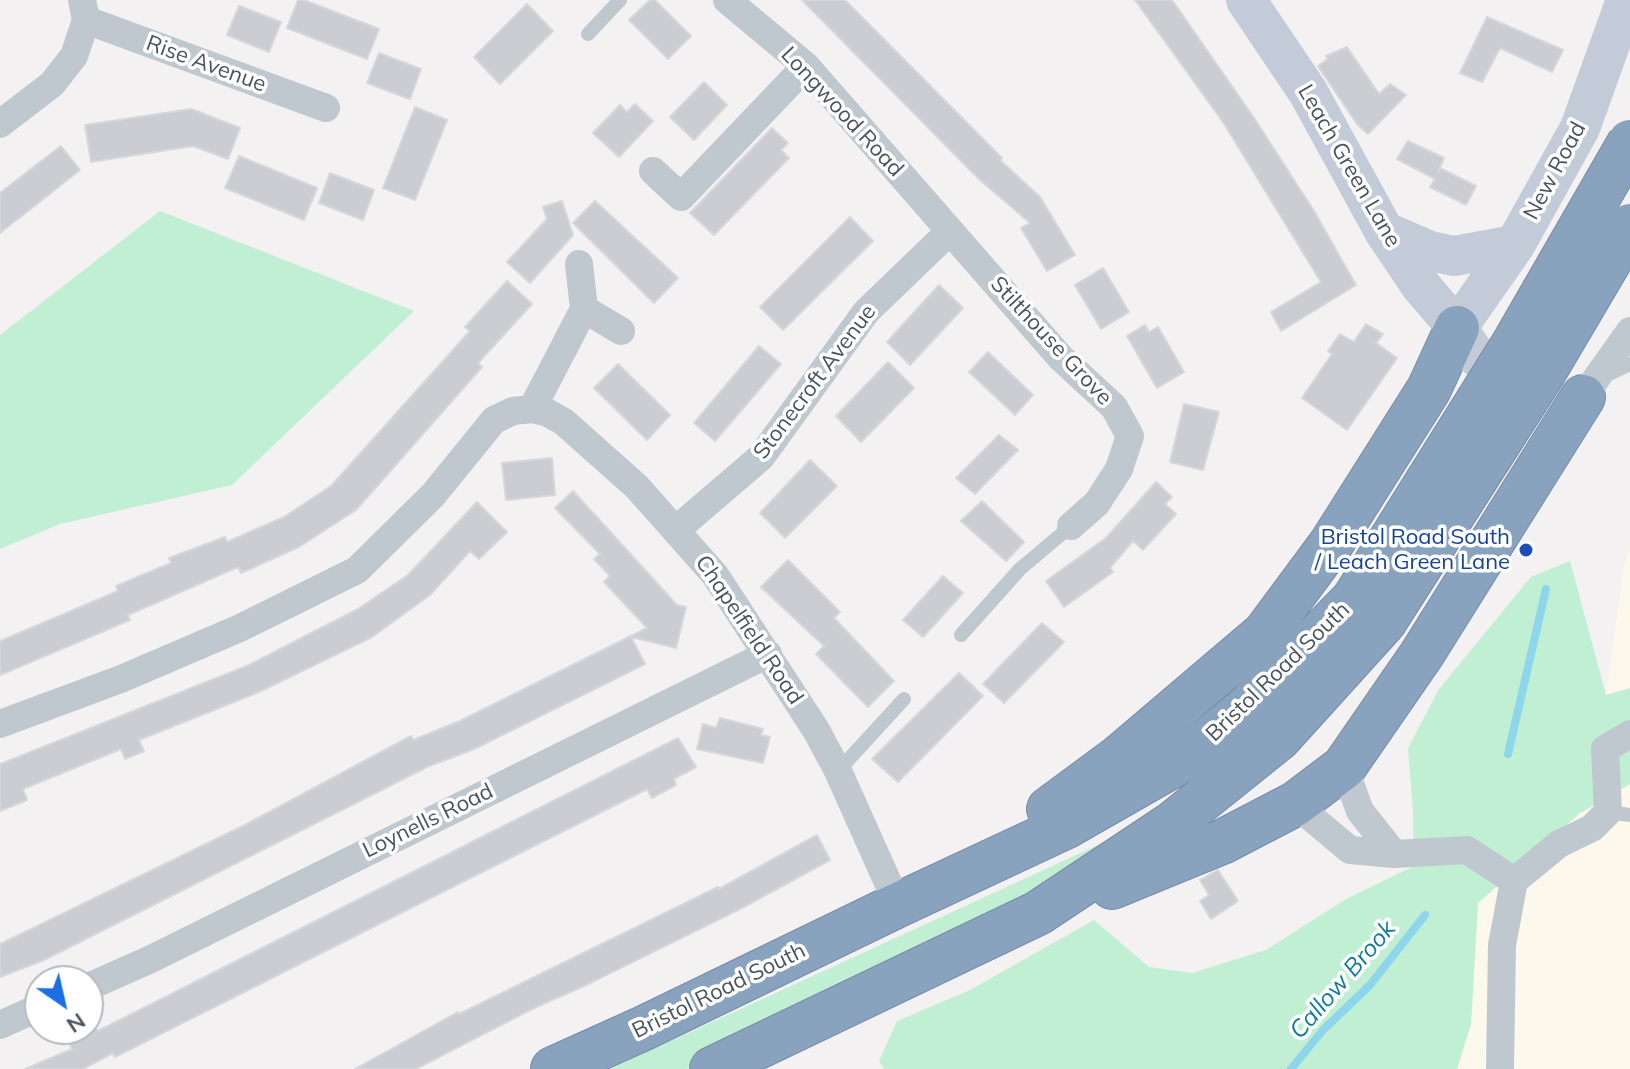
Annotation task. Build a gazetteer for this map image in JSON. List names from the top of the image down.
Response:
{
  "streets": {
    "highway": ["Bristol Road South"],
    "street": [
      "Rise Avenue",
      "Longwood Road",
      "Leach Green Lane",
      "New Road",
      "Stilthouse Grove",
      "Stonecroft Avenue",
      "Chapelfield Road",
      "Loynells Road"
    ]
  },
  "crossings": [
    ["Longwood Road", "Stilthouse Grove"],
    ["Longwood Road", "Stonecroft Avenue"],
    ["Leach Green Lane", "New Road"],
    ["Stilthouse Grove", "Stonecroft Avenue"],
    ["Stonecroft Avenue", "Chapelfield Road"],
    ["Chapelfield Road", "Bristol Road South"],
    ["Chapelfield Road", "Loynells Road"]
  ],
  "water": ["Callow Brook"],
  "places": ["Bristol Road South / Leach Green Lane"],
  "north": "bottom right"
}
